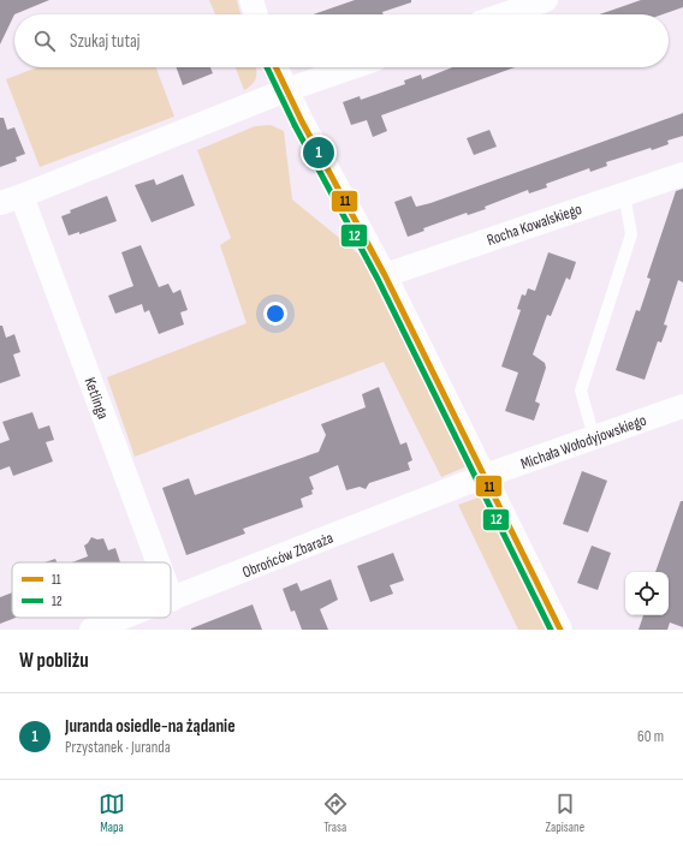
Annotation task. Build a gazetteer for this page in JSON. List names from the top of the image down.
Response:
{
  "streets": {
    "street": [
      "Rocha Kowalskiego",
      "Ketlinga",
      "Michała Wołodyjowskiego",
      "Obrońców Zbaraża"
    ]
  },
  "crossings": [
    ["Michała Wołodyjowskiego", "Obrońców Zbaraża"]
  ],
  "lines": ["transit line 11", "transit line 12"],
  "legend": ["11", "12"],
  "page": {
    "search": "Szukaj tutaj",
    "pins": "1",
    "heading": "W pobliżu",
    "list": [
      {
        "mark": "1",
        "name": "Juranda osiedle-na żądanie",
        "note": "Przystanek · Juranda",
        "value": "60 m"
      }
    ],
    "nav": ["Mapa", "Trasa", "Zapisane"]
  }
}
